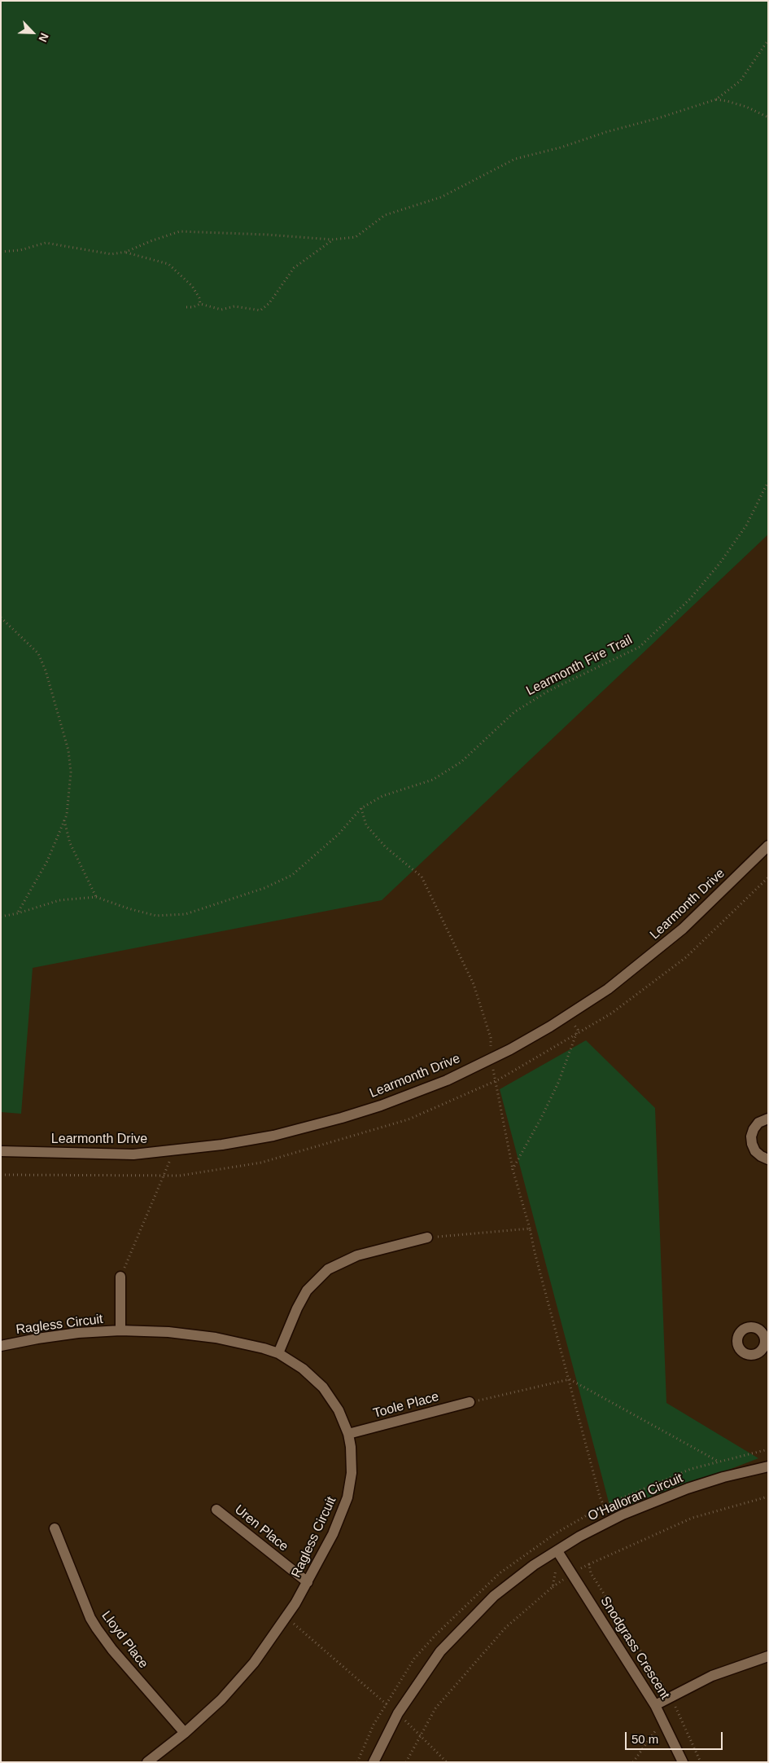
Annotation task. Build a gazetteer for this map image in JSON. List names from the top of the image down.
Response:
{
  "streets": {
    "street": [
      "Learmonth Drive",
      "Ragless Circuit",
      "Toole Place",
      "O'Halloran Circuit",
      "Uren Place",
      "Lloyd Place",
      "Snodgrass Crescent"
    ],
    "path": ["Learmonth Fire Trail"]
  },
  "crossings": [
    ["Ragless Circuit", "Toole Place"],
    ["Ragless Circuit", "Uren Place"],
    ["Ragless Circuit", "Lloyd Place"],
    ["O'Halloran Circuit", "Snodgrass Crescent"]
  ],
  "scale_bar": "50 m",
  "north": "bottom right"
}
